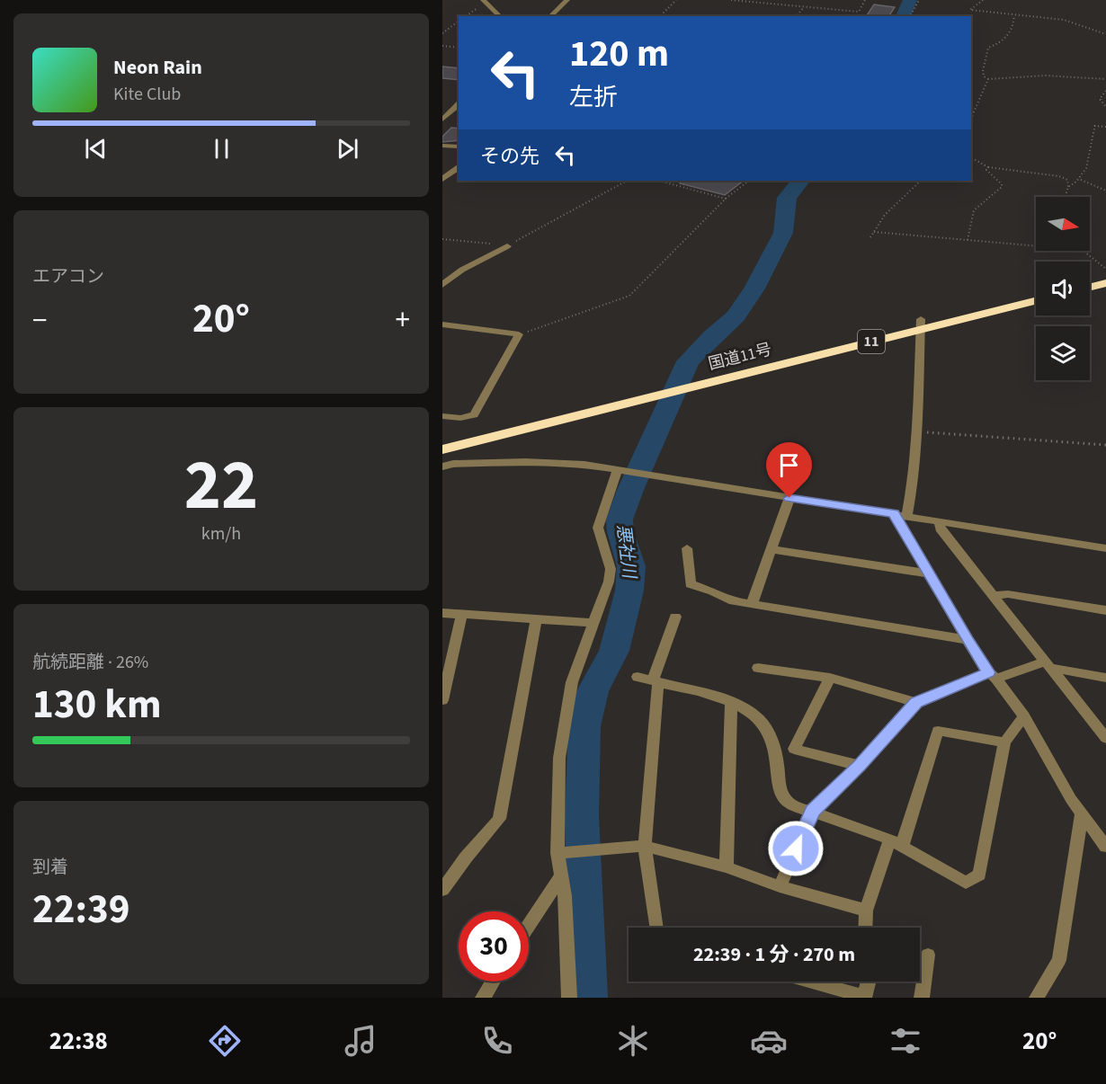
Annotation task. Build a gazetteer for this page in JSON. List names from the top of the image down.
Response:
{
  "streets": {
    "highway": ["11", "国道11号"]
  },
  "water": ["悪社川"],
  "north": "right",
  "page": {
    "turn": ["120 m", "左折"],
    "song": ["Neon Rain", "Kite Club"],
    "then": "その先",
    "tile": [
      "エアコン",
      ["22", "km/h"],
      ["航続距離 · 26%", "130 km"],
      ["到着", "22:39"]
    ],
    "heat": ["−", "20°", "+"],
    "limit": "30",
    "trip": "22:39 · 1 分 · 270 m",
    "tabs": ["22:38", "20°"]
  }
}
